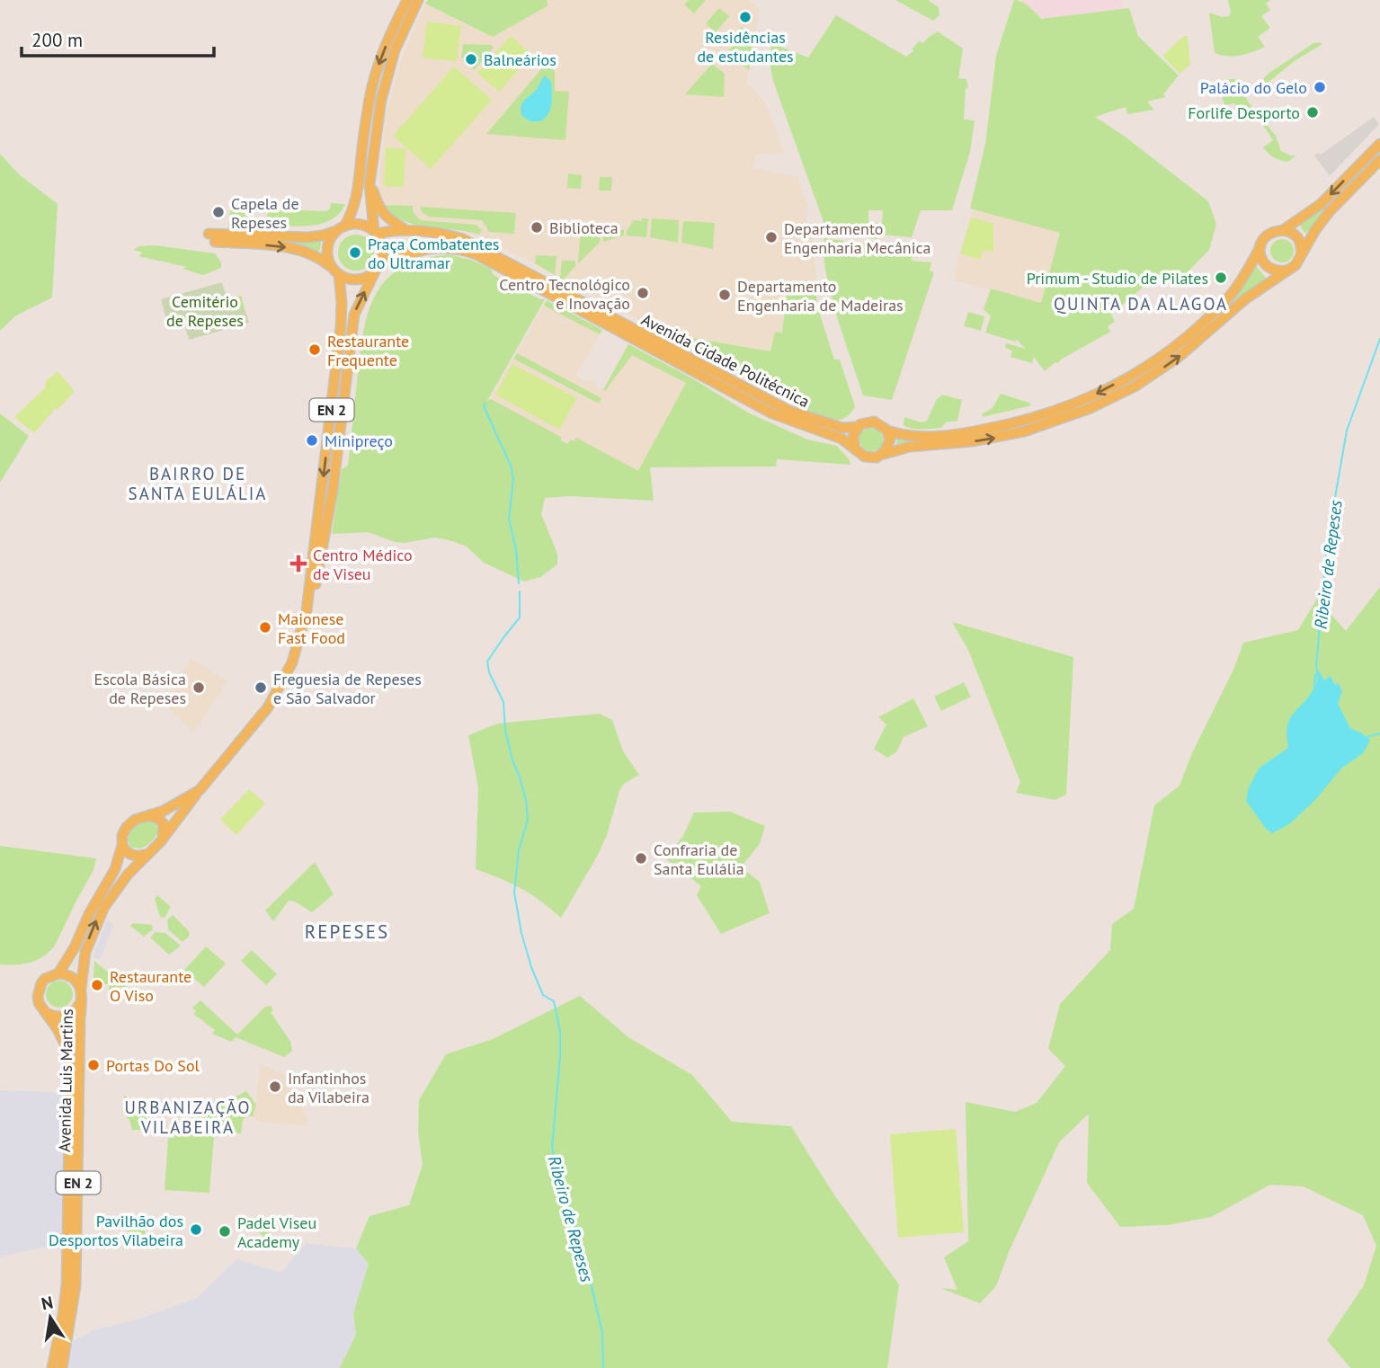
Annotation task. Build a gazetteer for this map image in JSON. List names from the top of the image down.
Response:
{
  "streets": {
    "main road": ["Avenida Cidade Politécnica", "EN 2", "Avenida Luis Martins"]
  },
  "crossings": [
    ["Avenida Cidade Politécnica", "EN 2"],
    ["EN 2", "Avenida Luis Martins"]
  ],
  "districts": [
    "QUINTA DA ALAGOA",
    "BAIRRO DE SANTA EULÁLIA",
    "REPESES",
    "URBANIZAÇÃO VILABEIRA"
  ],
  "water": ["Ribeiro de Repeses"],
  "parks": ["Cemitério de Repeses"],
  "places": {
    "other": [
      "Residências de estudantes",
      "Balneários",
      "Palácio do Gelo",
      "Forlife Desporto",
      "Capela de Repeses",
      "Biblioteca",
      "Departamento Engenharia Mecânica",
      "Praça Combatentes do Ultramar",
      "Primum - Studio de Pilates",
      "Centro Tecnológico e Inovação",
      "Departamento Engenharia de Madeiras",
      "Restaurante Frequente",
      "Minipreço",
      "Maionese Fast Food",
      "Escola Básica de Repeses",
      "Freguesia de Repeses e São Salvador",
      "Confraria de Santa Eulália",
      "Restaurante O Viso",
      "Portas Do Sol",
      "Infantinhos da Vilabeira",
      "Pavilhão dos Desportos Vilabeira",
      "Padel Viseu Academy"
    ],
    "health": ["Centro Médico de Viseu"]
  },
  "scale_bar": "200 m",
  "north": "top"
}
